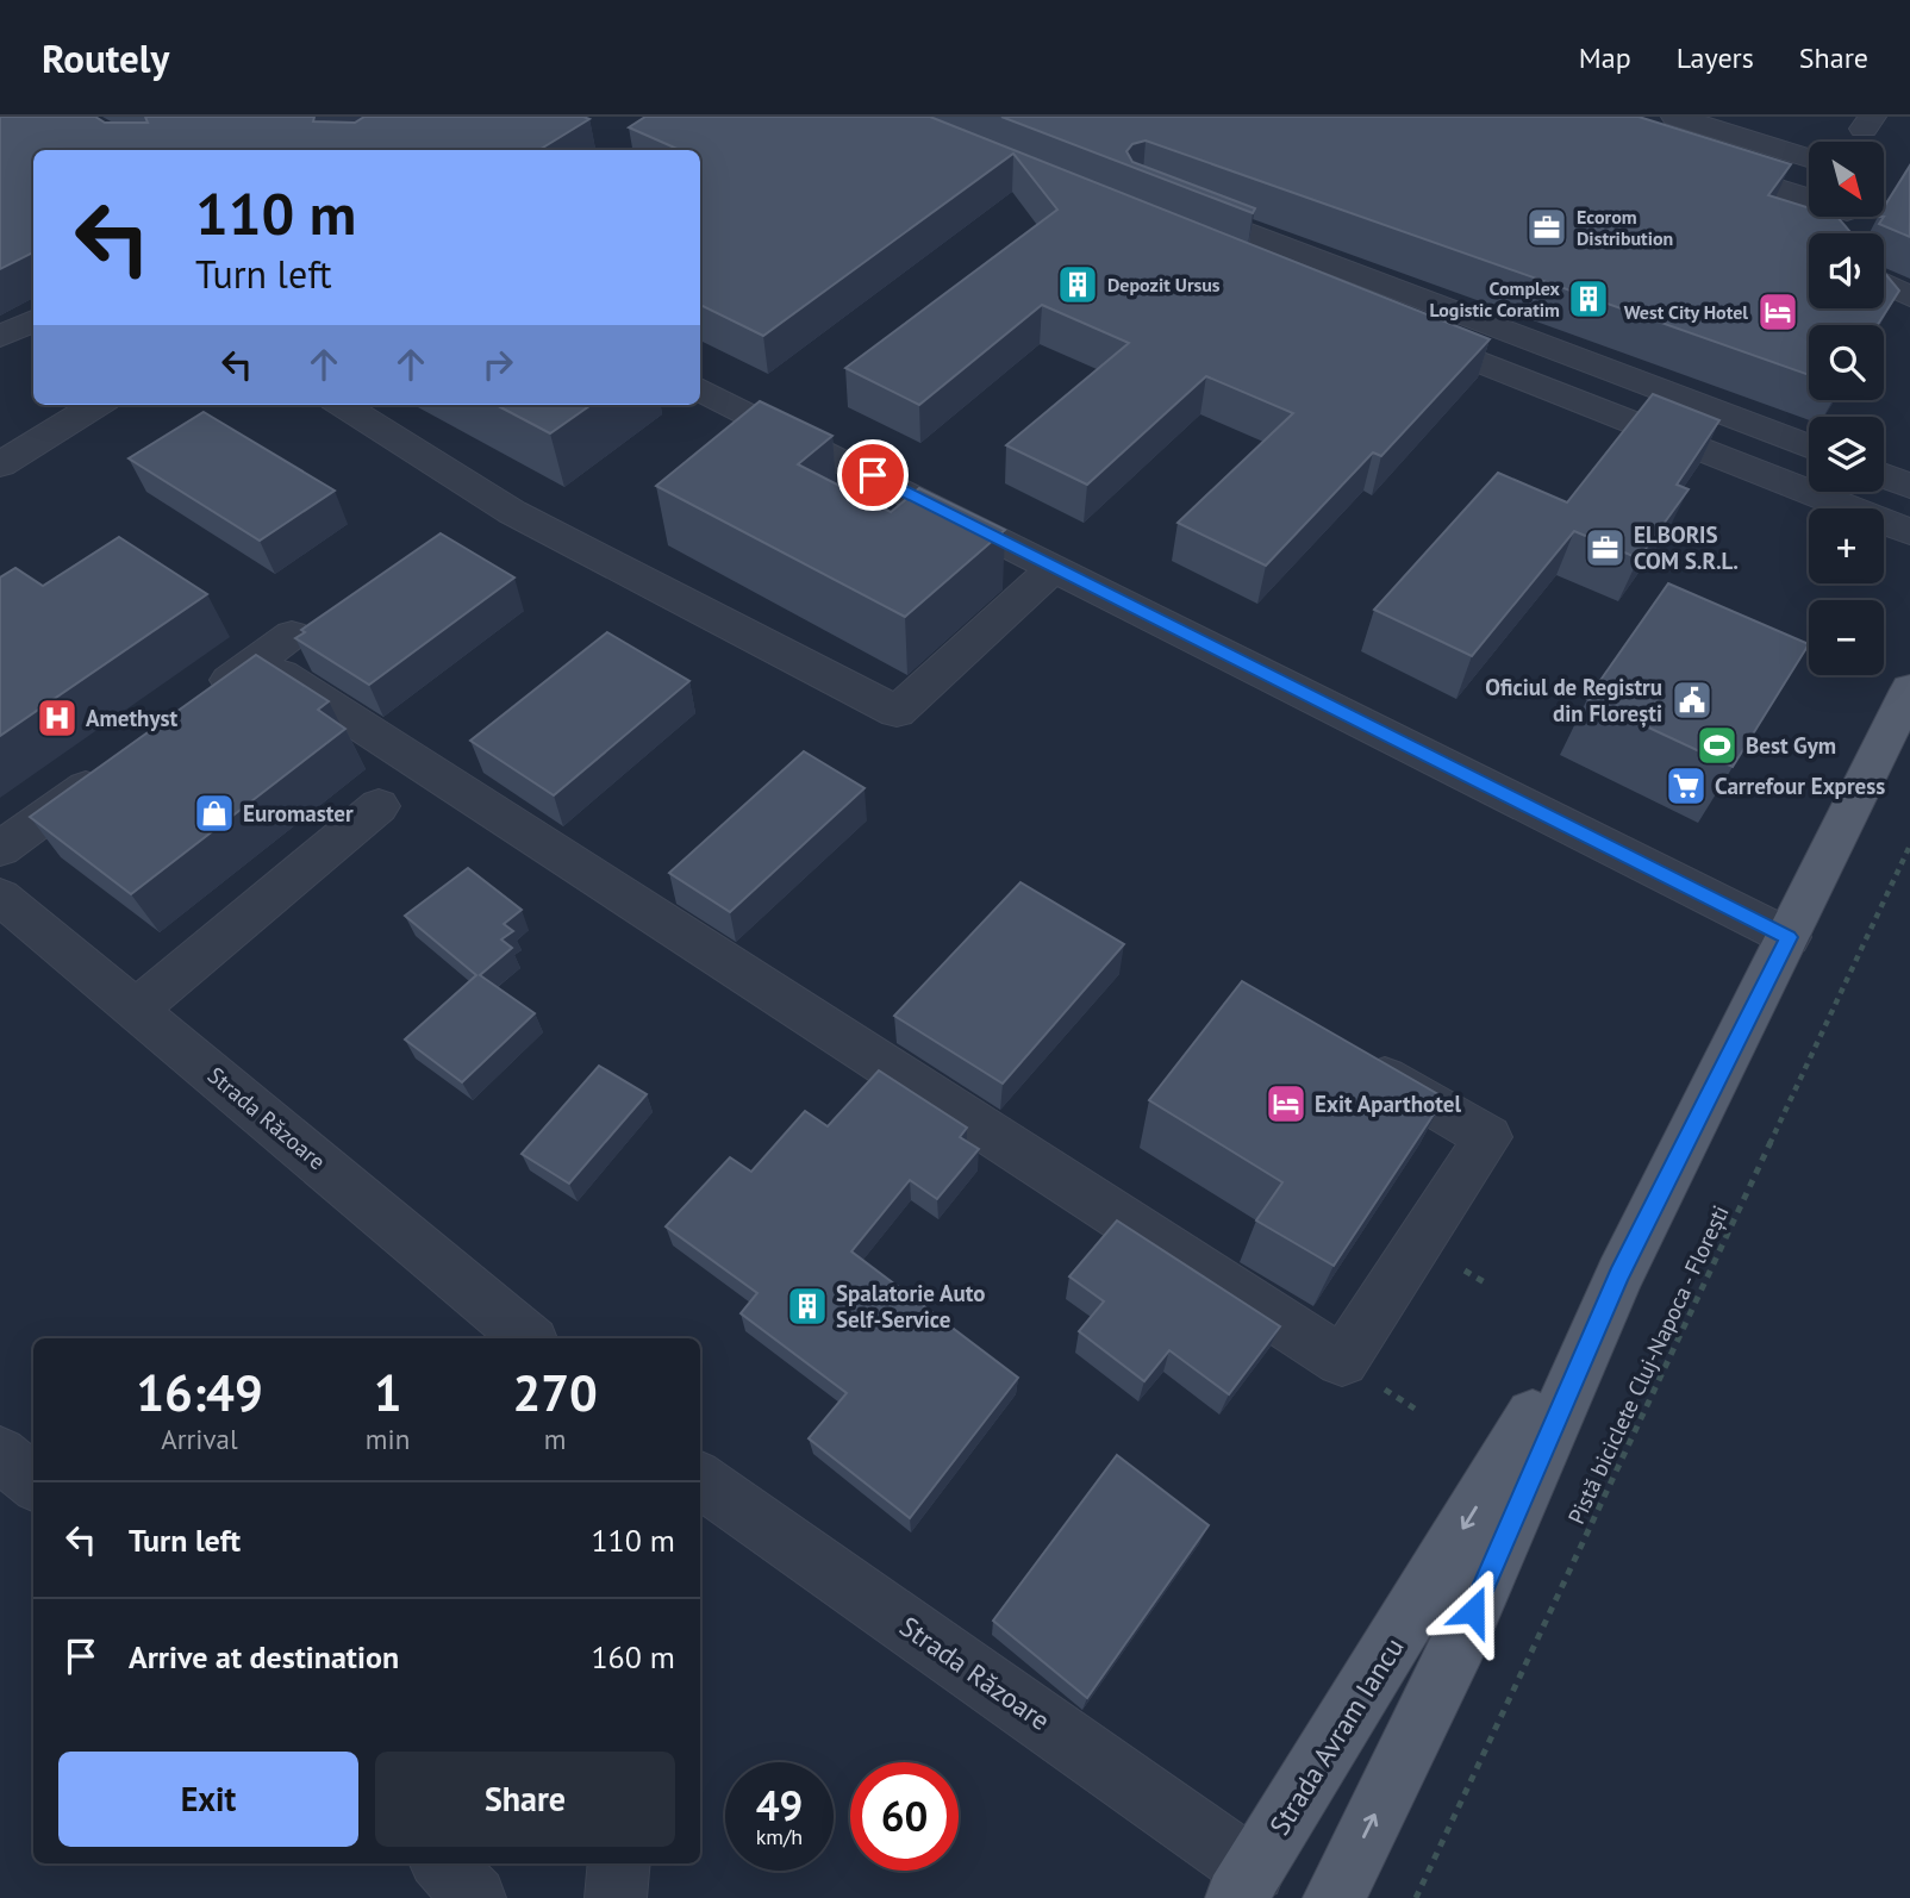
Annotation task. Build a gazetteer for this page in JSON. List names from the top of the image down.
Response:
{
  "streets": {
    "main road": ["Strada Avram Iancu"],
    "street": ["Strada Răzoare"],
    "path": ["Pistă biciclete Cluj-Napoca - Florești"]
  },
  "crossings": [
    ["Strada Răzoare", "Strada Avram Iancu"]
  ],
  "places": {
    "office": ["Ecorom Distribution", "ELBORIS COM S.R.L."],
    "building": ["Depozit Ursus", "Complex Logistic Coratim", "Spalatorie Auto Self-Service"],
    "hotel": ["West City Hotel", "Exit Aparthotel"],
    "public building": ["Oficiul de Registru din Florești"],
    "hospital": ["Amethyst"],
    "sports": ["Best Gym"],
    "supermarket": ["Carrefour Express"],
    "shop": ["Euromaster"]
  },
  "north": "bottom right",
  "page": {
    "header": "Routely",
    "nav": ["Map", "Layers", "Share"],
    "map_buttons": ["+", "−"],
    "turn": ["110 m", "Turn left"],
    "eta": [
      "16:49",
      "Arrival",
      "1",
      "min",
      "270",
      "m"
    ],
    "list": [
      {
        "name": "Turn left",
        "value": "110 m"
      },
      {
        "name": "Arrive at destination",
        "value": "160 m"
      }
    ],
    "buttons": ["Exit", "Share"],
    "speed": "49 km/h",
    "limit": "60"
  }
}
